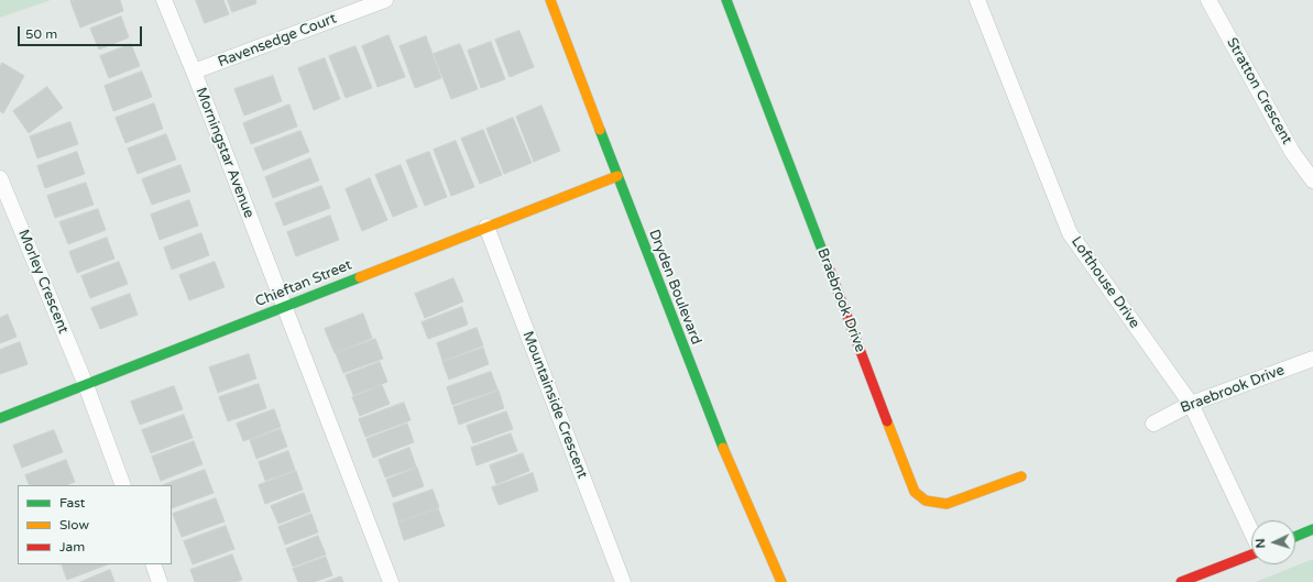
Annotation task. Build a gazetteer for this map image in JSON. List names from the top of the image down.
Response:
{
  "streets": {
    "street": [
      "Ravensedge Court",
      "Stratton Crescent",
      "Morningstar Avenue",
      "Morley Crescent",
      "Lofthouse Drive",
      "Chieftan Street",
      "Dryden Boulevard",
      "Braebrook Drive",
      "Mountainside Crescent"
    ]
  },
  "crossings": [
    ["Ravensedge Court", "Morningstar Avenue"],
    ["Morningstar Avenue", "Chieftan Street"],
    ["Morley Crescent", "Chieftan Street"],
    ["Lofthouse Drive", "Braebrook Drive"],
    ["Chieftan Street", "Dryden Boulevard"],
    ["Chieftan Street", "Mountainside Crescent"]
  ],
  "legend": ["Fast", "Slow", "Jam"],
  "scale_bar": "50 m",
  "north": "left"
}
